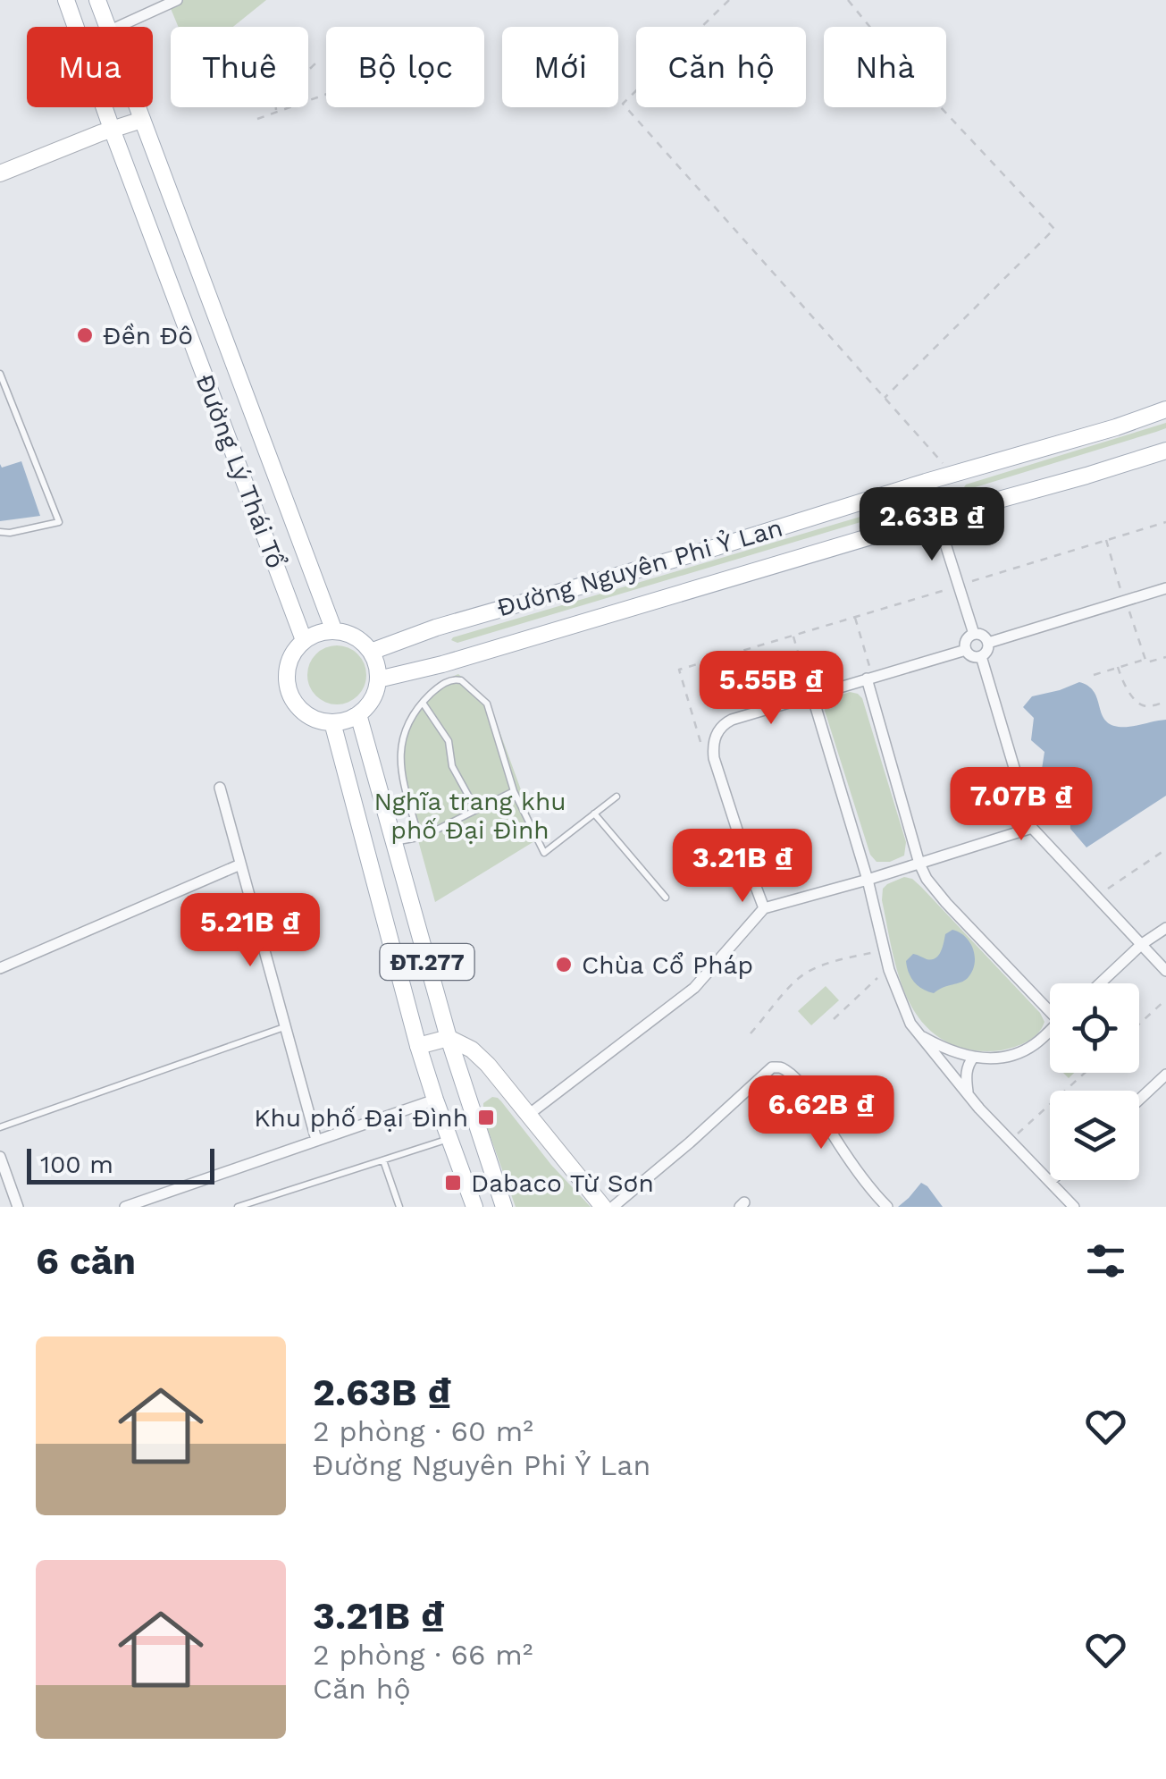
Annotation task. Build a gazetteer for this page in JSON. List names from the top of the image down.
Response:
{
  "streets": {
    "main road": ["Đường Lý Thái Tổ", "Đường Nguyên Phi Ỷ Lan", "ĐT.277"]
  },
  "crossings": [
    ["Đường Lý Thái Tổ", "Đường Nguyên Phi Ỷ Lan"],
    ["Đường Lý Thái Tổ", "ĐT.277"],
    ["Đường Nguyên Phi Ỷ Lan", "ĐT.277"]
  ],
  "parks": ["Nghĩa trang khu phố Đại Đình"],
  "places": {
    "other": ["Đền Đô", "Chùa Cổ Pháp"],
    "transit": ["Khu phố Đại Đình", "Dabaco Từ Sơn"]
  },
  "scale_bar": "100 m",
  "page": {
    "chip": [
      "Mua",
      "Thuê",
      "Bộ lọc",
      "Mới",
      "Căn hộ",
      "Nhà"
    ],
    "price": [
      "2.63B ₫",
      "5.55B ₫",
      "7.07B ₫",
      "3.21B ₫",
      "5.21B ₫",
      "6.62B ₫"
    ],
    "scale": "100 m",
    "heading": "6 căn",
    "list": [
      {
        "name": "2.63B ₫",
        "note": "2 phòng · 60 m² · Đường Nguyên Phi Ỷ Lan"
      },
      {
        "name": "3.21B ₫",
        "note": "2 phòng · 66 m² · Căn hộ"
      }
    ]
  }
}
